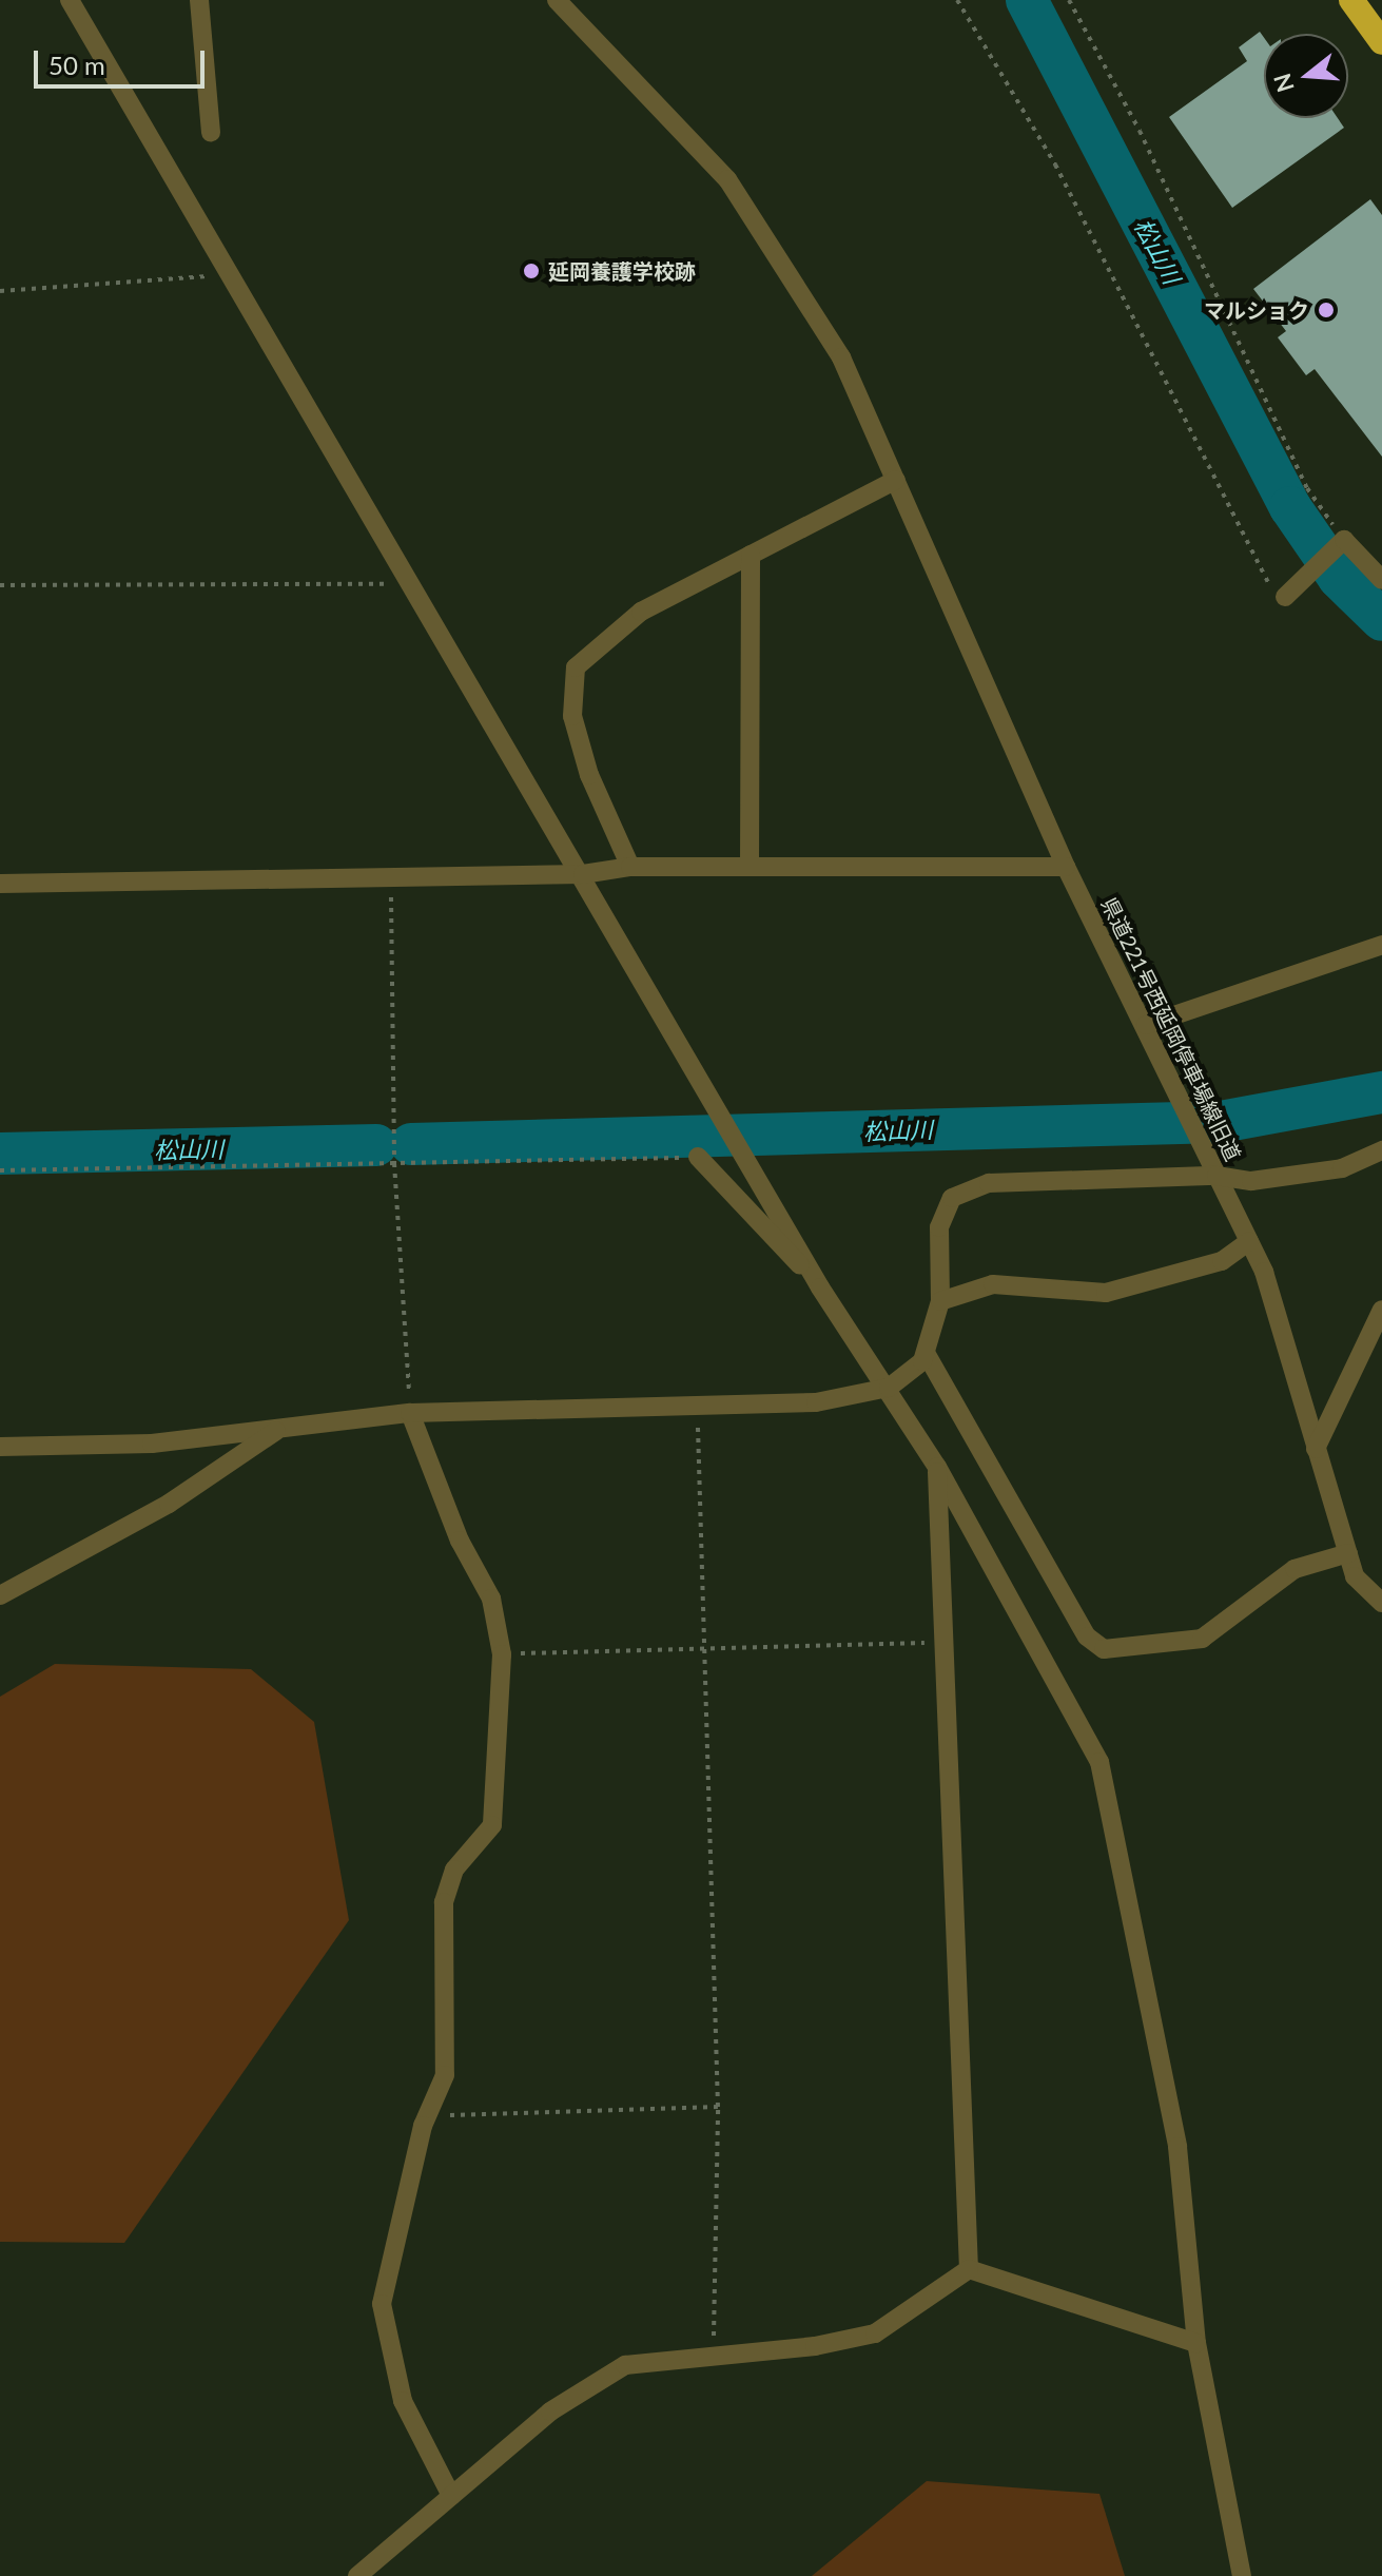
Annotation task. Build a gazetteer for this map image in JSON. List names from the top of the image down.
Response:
{
  "streets": {
    "street": ["県道221号西延岡停車場線旧道"]
  },
  "water": ["松山川"],
  "places": ["延岡養護学校跡", "マルショク"],
  "scale_bar": "50 m",
  "north": "left"
}
